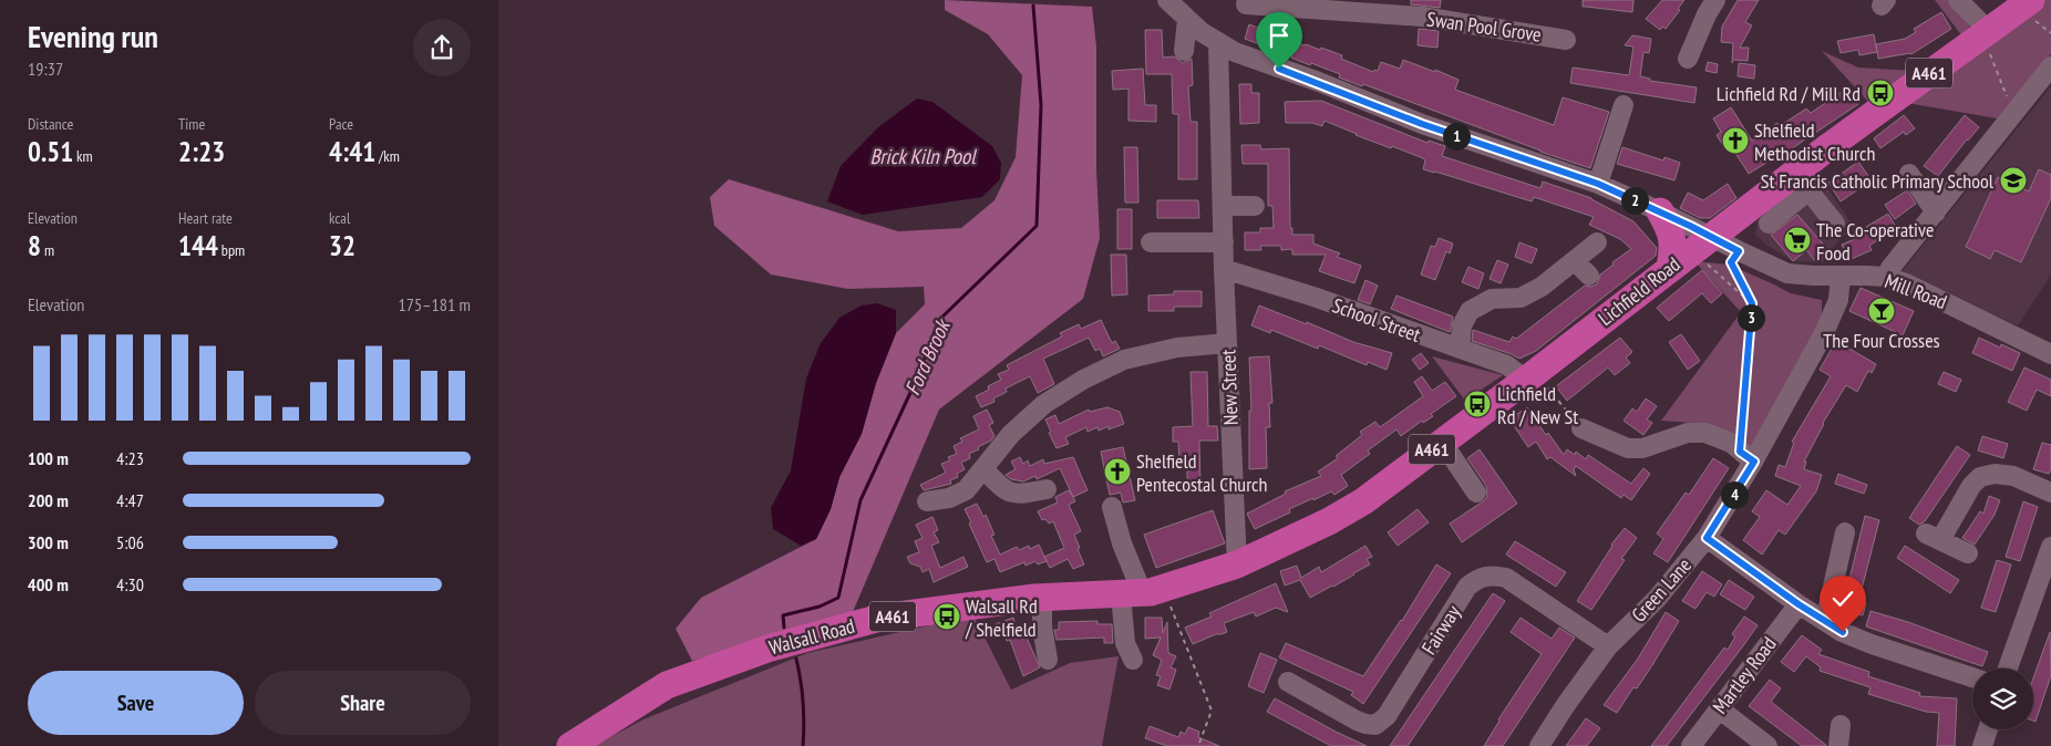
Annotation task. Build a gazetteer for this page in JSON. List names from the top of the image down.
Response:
{
  "streets": {
    "highway": ["A461", "Lichfield Road", "Walsall Road"],
    "street": [
      "Swan Pool Grove",
      "Mill Road",
      "School Street",
      "New Street",
      "Green Lane",
      "Fairway",
      "Martley Road"
    ]
  },
  "crossings": [
    ["Lichfield Road", "Mill Road"],
    ["Lichfield Road", "School Street"],
    ["Lichfield Road", "New Street"],
    ["Lichfield Road", "Walsall Road"],
    ["Mill Road", "New Street"],
    ["Mill Road", "Green Lane"],
    ["School Street", "New Street"],
    ["New Street", "Walsall Road"],
    ["Green Lane", "Fairway"]
  ],
  "water": ["Brick Kiln Pool", "Ford Brook"],
  "places": {
    "bus stop": ["Lichfield Rd / Mill Rd", "Lichfield Rd / New St", "Walsall Rd / Shelfield"],
    "church": ["Shelfield Methodist Church", "Shelfield Pentecostal Church"],
    "school or university": ["St Francis Catholic Primary School"],
    "supermarket": ["The Co-operative Food"],
    "bar": ["The Four Crosses"]
  },
  "page": {
    "heading": ["Evening run", "19:37"],
    "stats": [
      ["Distance", "0.51 km"],
      ["Time", "2:23"],
      ["Pace", "4:41 /km"],
      ["Elevation", "8 m"],
      ["Heart rate", "144 bpm"],
      ["kcal", "32"]
    ],
    "pins": [
      "1",
      "2",
      "3",
      "4"
    ],
    "chart": ["Elevation", "175–181 m"],
    "list": [
      {
        "name": "100 m",
        "note": "4:23"
      },
      {
        "name": "200 m",
        "note": "4:47"
      },
      {
        "name": "300 m",
        "note": "5:06"
      },
      {
        "name": "400 m",
        "note": "4:30"
      }
    ],
    "buttons": ["Save", "Share"]
  }
}
